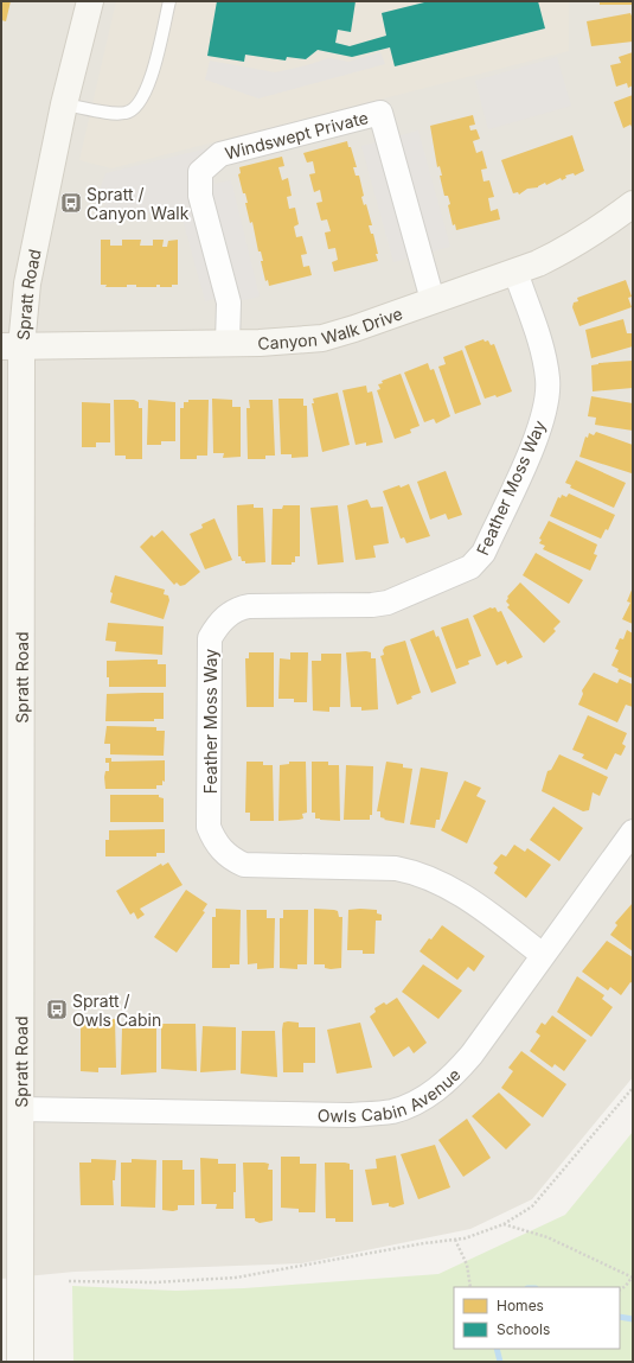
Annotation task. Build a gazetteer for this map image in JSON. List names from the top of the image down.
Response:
{
  "streets": {
    "street": [
      "Windswept Private",
      "Spratt Road",
      "Canyon Walk Drive",
      "Feather Moss Way",
      "Owls Cabin Avenue"
    ]
  },
  "crossings": [
    ["Windswept Private", "Canyon Walk Drive"],
    ["Spratt Road", "Canyon Walk Drive"],
    ["Spratt Road", "Owls Cabin Avenue"],
    ["Canyon Walk Drive", "Feather Moss Way"],
    ["Feather Moss Way", "Owls Cabin Avenue"]
  ],
  "places": {
    "bus stop": ["Spratt / Canyon Walk", "Spratt / Owls Cabin"]
  },
  "legend": ["Homes", "Schools"]
}
